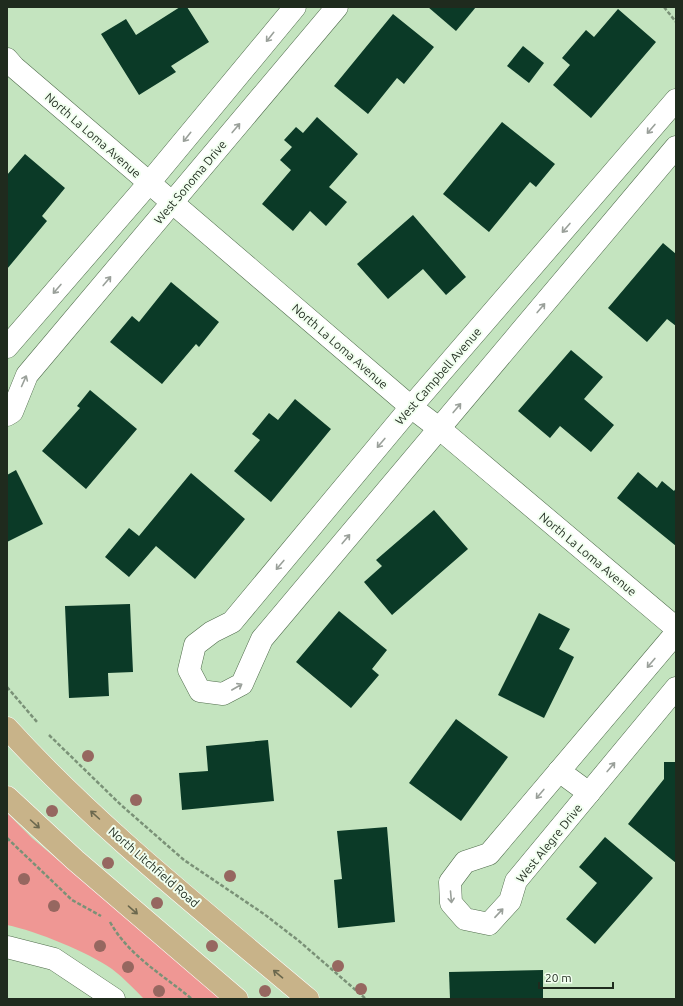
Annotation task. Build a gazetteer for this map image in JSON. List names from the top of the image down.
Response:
{
  "streets": {
    "main road": ["North Litchfield Road"],
    "street": [
      "North La Loma Avenue",
      "West Sonoma Drive",
      "West Campbell Avenue",
      "West Alegre Drive"
    ]
  },
  "crossings": [
    ["North La Loma Avenue", "West Sonoma Drive"],
    ["North La Loma Avenue", "West Campbell Avenue"]
  ],
  "scale_bar": "20 m"
}
